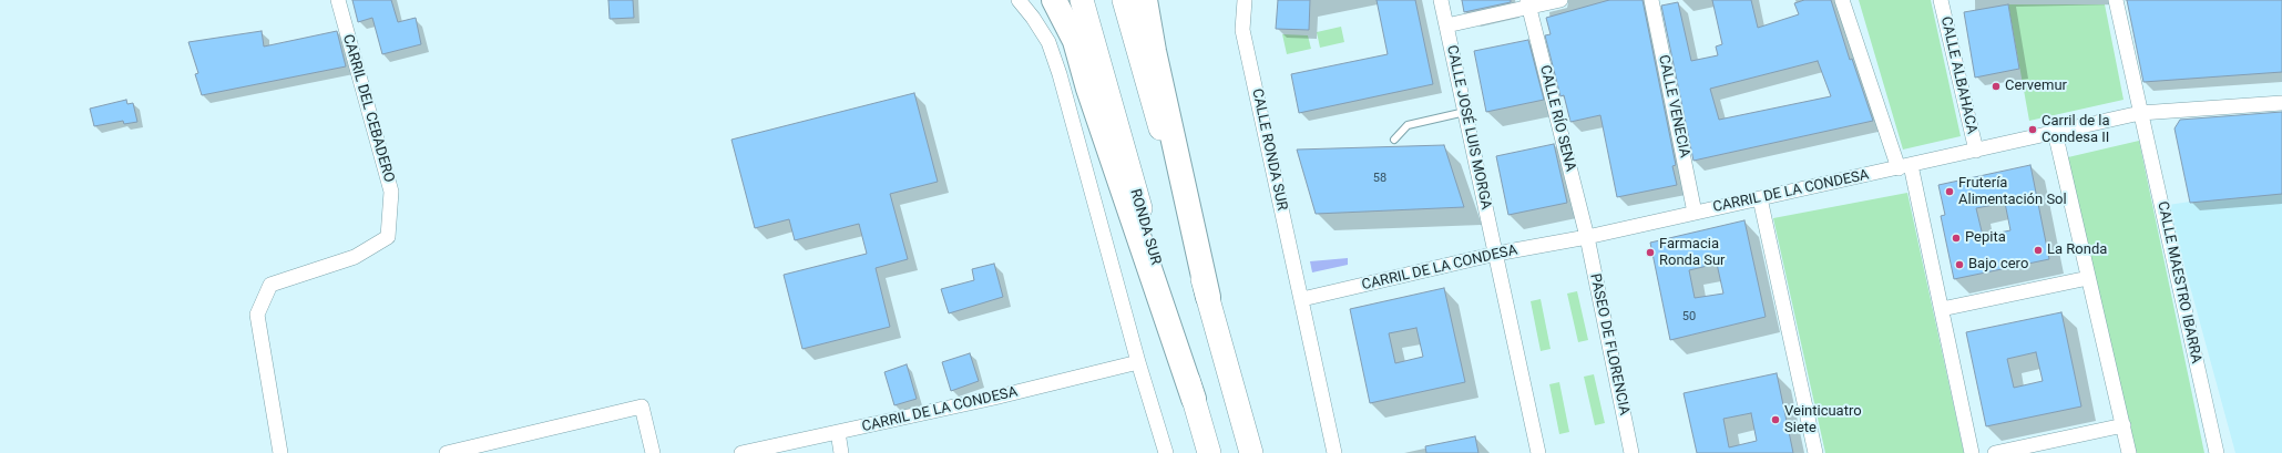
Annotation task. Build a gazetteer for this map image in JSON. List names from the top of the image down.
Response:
{
  "streets": {
    "main road": ["RONDA SUR"],
    "street": [
      "CALLE ALBAHACA",
      "CALLE VENECIA",
      "CARRIL DEL CEBADERO",
      "CALLE RÍO SENA",
      "CALLE JOSÉ LUIS MORGA",
      "CALLE RONDA SUR",
      "CARRIL DE LA CONDESA",
      "CALLE MAESTRO IBARRA",
      "PASEO DE FLORENCIA"
    ]
  },
  "crossings": [
    ["CALLE ALBAHACA", "CARRIL DE LA CONDESA"],
    ["CALLE VENECIA", "CARRIL DE LA CONDESA"],
    ["CALLE RÍO SENA", "CARRIL DE LA CONDESA"],
    ["CALLE RÍO SENA", "PASEO DE FLORENCIA"],
    ["CALLE JOSÉ LUIS MORGA", "CARRIL DE LA CONDESA"],
    ["CALLE RONDA SUR", "CARRIL DE LA CONDESA"],
    ["CARRIL DE LA CONDESA", "CALLE MAESTRO IBARRA"],
    ["CARRIL DE LA CONDESA", "PASEO DE FLORENCIA"]
  ],
  "places": [
    "Cervemur",
    "Carril de la Condesa II",
    "Frutería Alimentación Sol",
    "Pepita",
    "La Ronda",
    "Farmacia Ronda Sur",
    "Bajo cero",
    "Veinticuatro Siete"
  ],
  "house_numbers": ["58", "50"]
}
